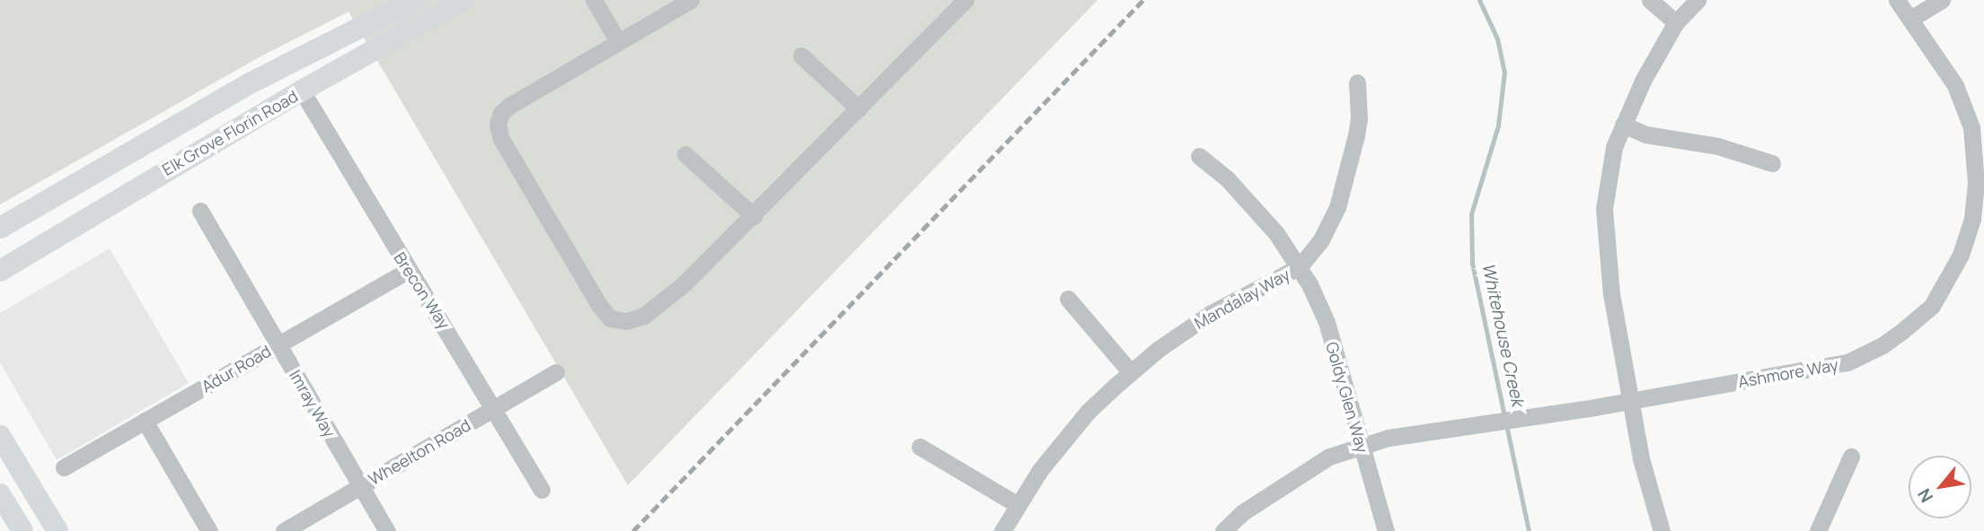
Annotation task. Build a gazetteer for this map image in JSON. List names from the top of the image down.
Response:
{
  "streets": {
    "main road": ["Elk Grove Florin Road"],
    "street": [
      "Brecon Way",
      "Mandalay Way",
      "Adur Road",
      "Ashmore Way",
      "Goldy Glen Way",
      "Imray Way",
      "Wheelton Road"
    ]
  },
  "crossings": [
    ["Elk Grove Florin Road", "Brecon Way"],
    ["Brecon Way", "Adur Road"],
    ["Brecon Way", "Wheelton Road"],
    ["Mandalay Way", "Goldy Glen Way"],
    ["Adur Road", "Imray Way"],
    ["Ashmore Way", "Goldy Glen Way"],
    ["Imray Way", "Wheelton Road"]
  ],
  "water": ["Whitehouse Creek"],
  "north": "bottom left"
}
